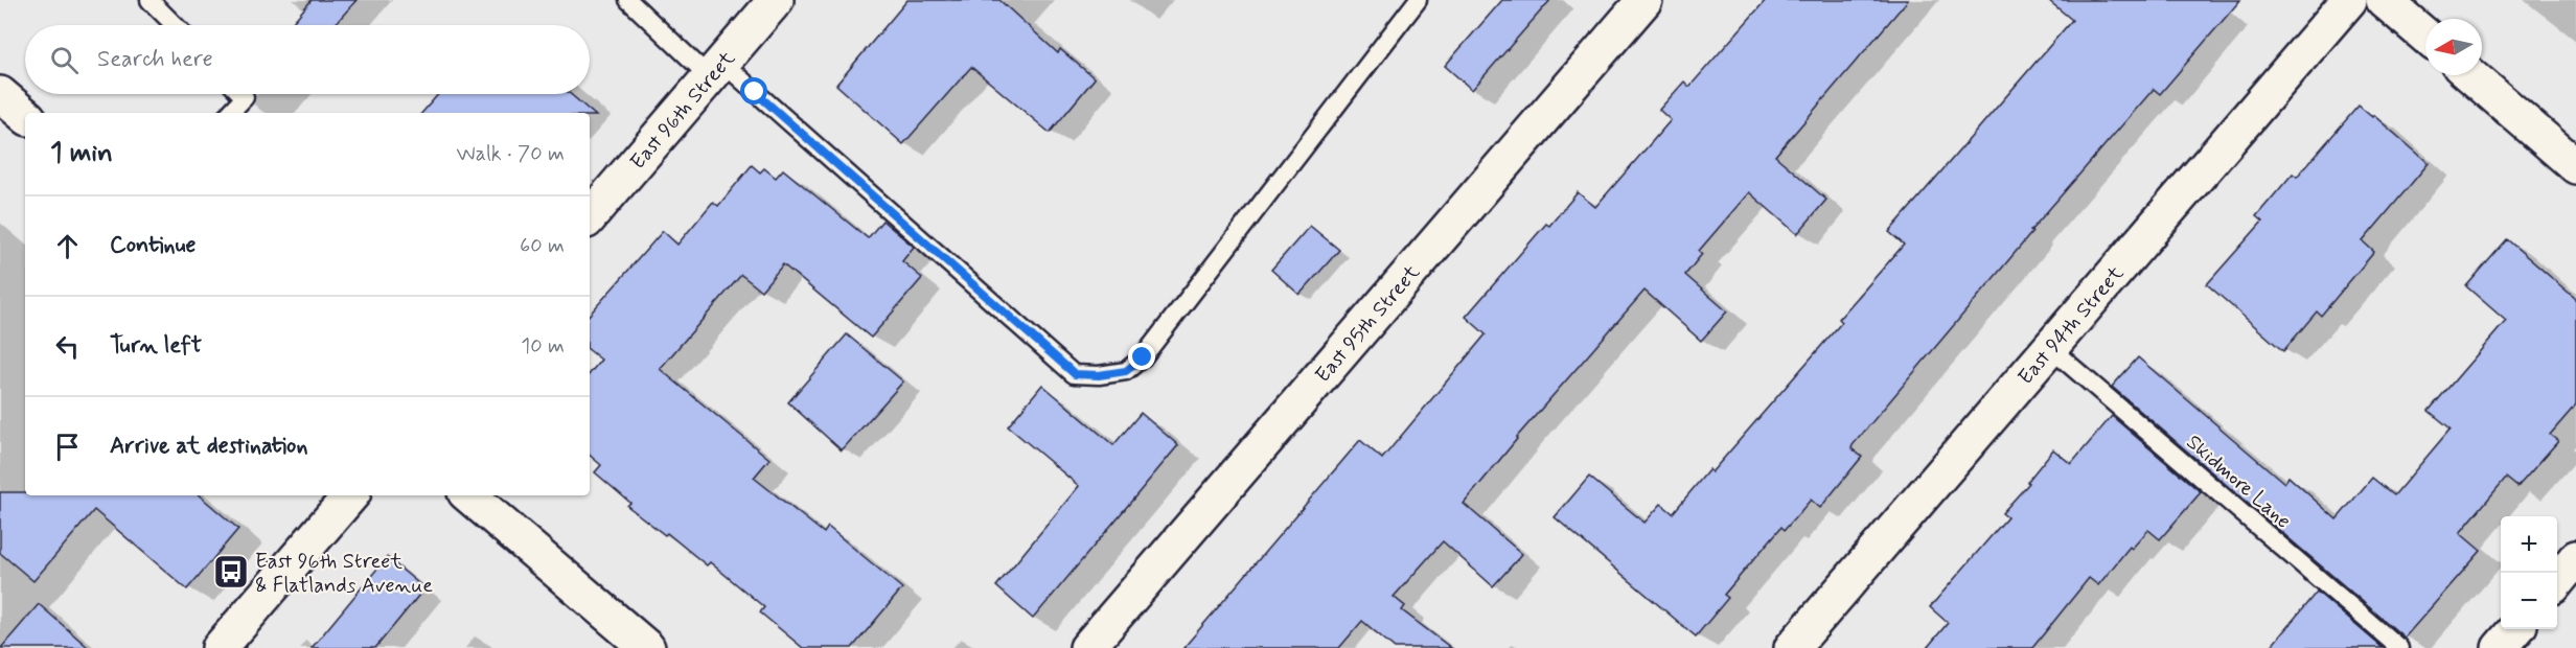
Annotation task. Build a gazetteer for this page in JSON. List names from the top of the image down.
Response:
{
  "streets": {
    "street": ["East 96th Street", "East 95th Street", "East 94th Street"],
    "lane": ["Skidmore Lane"]
  },
  "crossings": [
    ["East 94th Street", "Skidmore Lane"]
  ],
  "places": {
    "bus stop": ["East 96th Street & Flatlands Avenue"]
  },
  "north": "left",
  "page": {
    "search": "Search here",
    "heading": ["1 min", "Walk · 70 m"],
    "list": [
      ["Continue", "60 m"],
      ["Turn left", "10 m"],
      "Arrive at destination"
    ],
    "map_buttons": ["+", "−"]
  }
}
